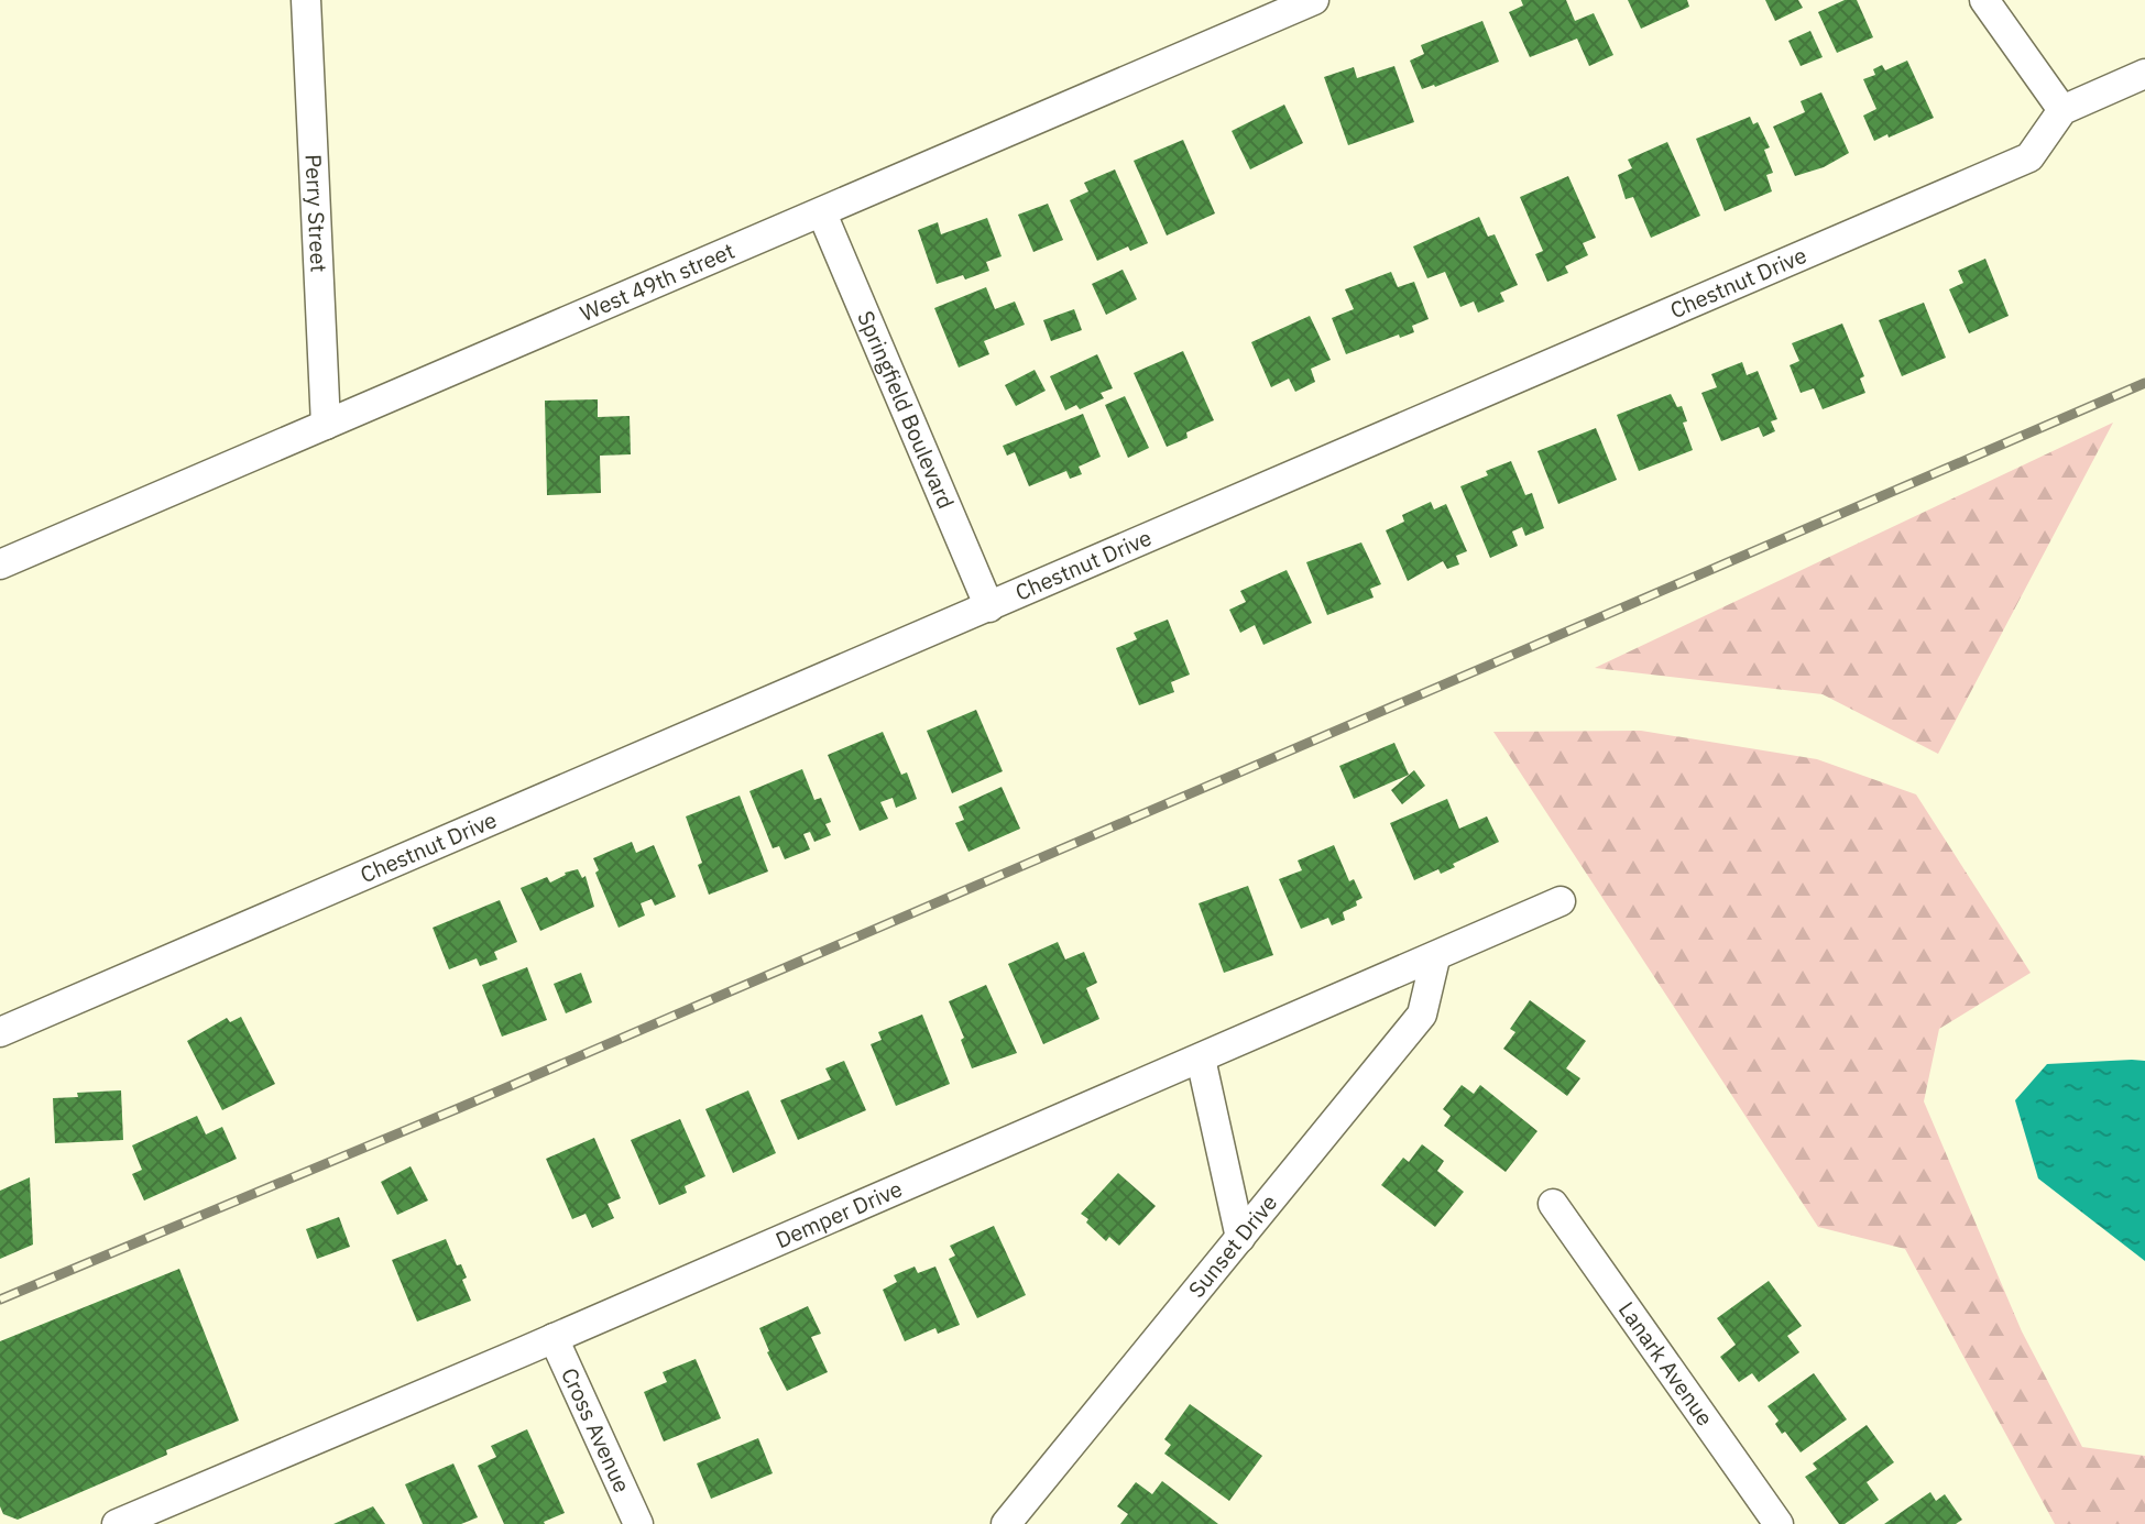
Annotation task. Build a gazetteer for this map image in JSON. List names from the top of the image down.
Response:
{
  "streets": {
    "street": [
      "Perry Street",
      "West 49th street",
      "Chestnut Drive",
      "Springfield Boulevard",
      "Demper Drive",
      "Sunset Drive",
      "Lanark Avenue",
      "Cross Avenue"
    ]
  },
  "crossings": [
    ["Perry Street", "West 49th street"],
    ["West 49th street", "Springfield Boulevard"],
    ["Chestnut Drive", "Springfield Boulevard"],
    ["Demper Drive", "Sunset Drive"],
    ["Demper Drive", "Cross Avenue"]
  ]
}
